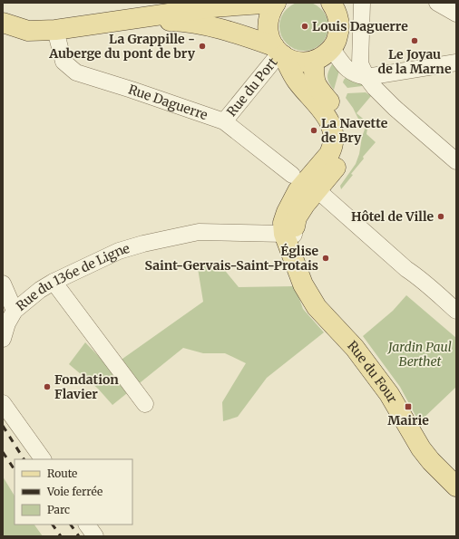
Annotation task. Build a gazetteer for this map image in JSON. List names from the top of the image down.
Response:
{
  "streets": {
    "main road": ["Rue du Four"],
    "street": ["Rue du Port", "Rue Daguerre", "Rue du 136e de Ligne"]
  },
  "crossings": [
    ["Rue du Port", "Rue Daguerre"],
    ["Rue du 136e de Ligne", "Rue du Four"]
  ],
  "parks": ["Jardin Paul Berthet"],
  "places": {
    "other": [
      "Louis Daguerre",
      "Le Joyau de la Marne",
      "La Grappille - Auberge du pont de bry",
      "La Navette de Bry",
      "Hôtel de Ville",
      "Église Saint-Gervais-Saint-Protais",
      "Fondation Flavier"
    ],
    "transit": ["Mairie"]
  },
  "legend": ["Route", "Voie ferrée", "Parc"]
}
